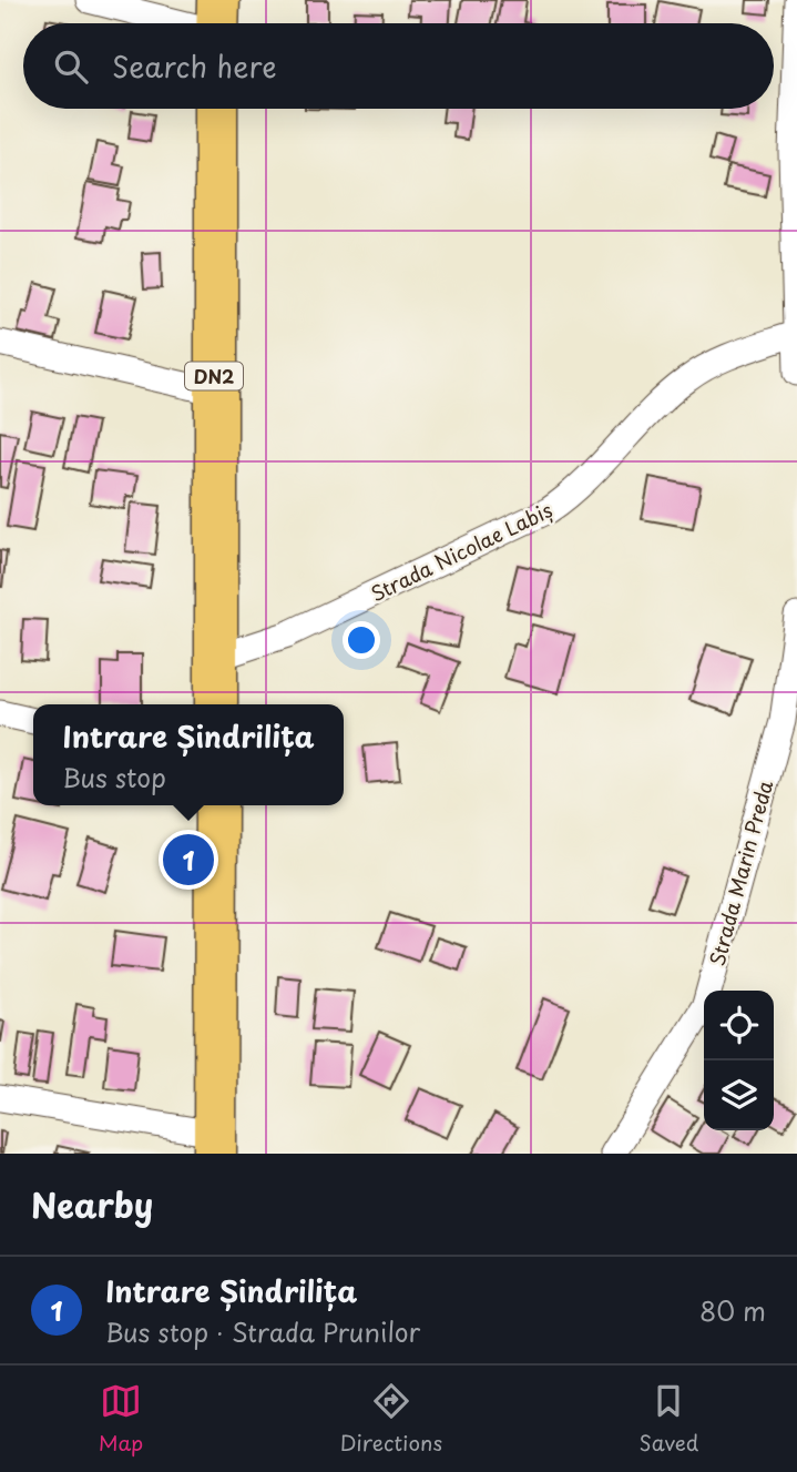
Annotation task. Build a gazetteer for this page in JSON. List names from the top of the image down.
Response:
{
  "streets": {
    "highway": ["DN2"],
    "street": ["Strada Nicolae Labiș", "Strada Marin Preda"]
  },
  "crossings": [
    ["DN2", "Strada Nicolae Labiș"]
  ],
  "page": {
    "search": "Search here",
    "popup": ["Intrare Șindrilița", "Bus stop"],
    "pins": "1",
    "heading": "Nearby",
    "list": [
      {
        "mark": "1",
        "name": "Intrare Șindrilița",
        "note": "Bus stop · Strada Prunilor",
        "value": "80 m"
      }
    ],
    "nav": ["Map", "Directions", "Saved"]
  }
}
